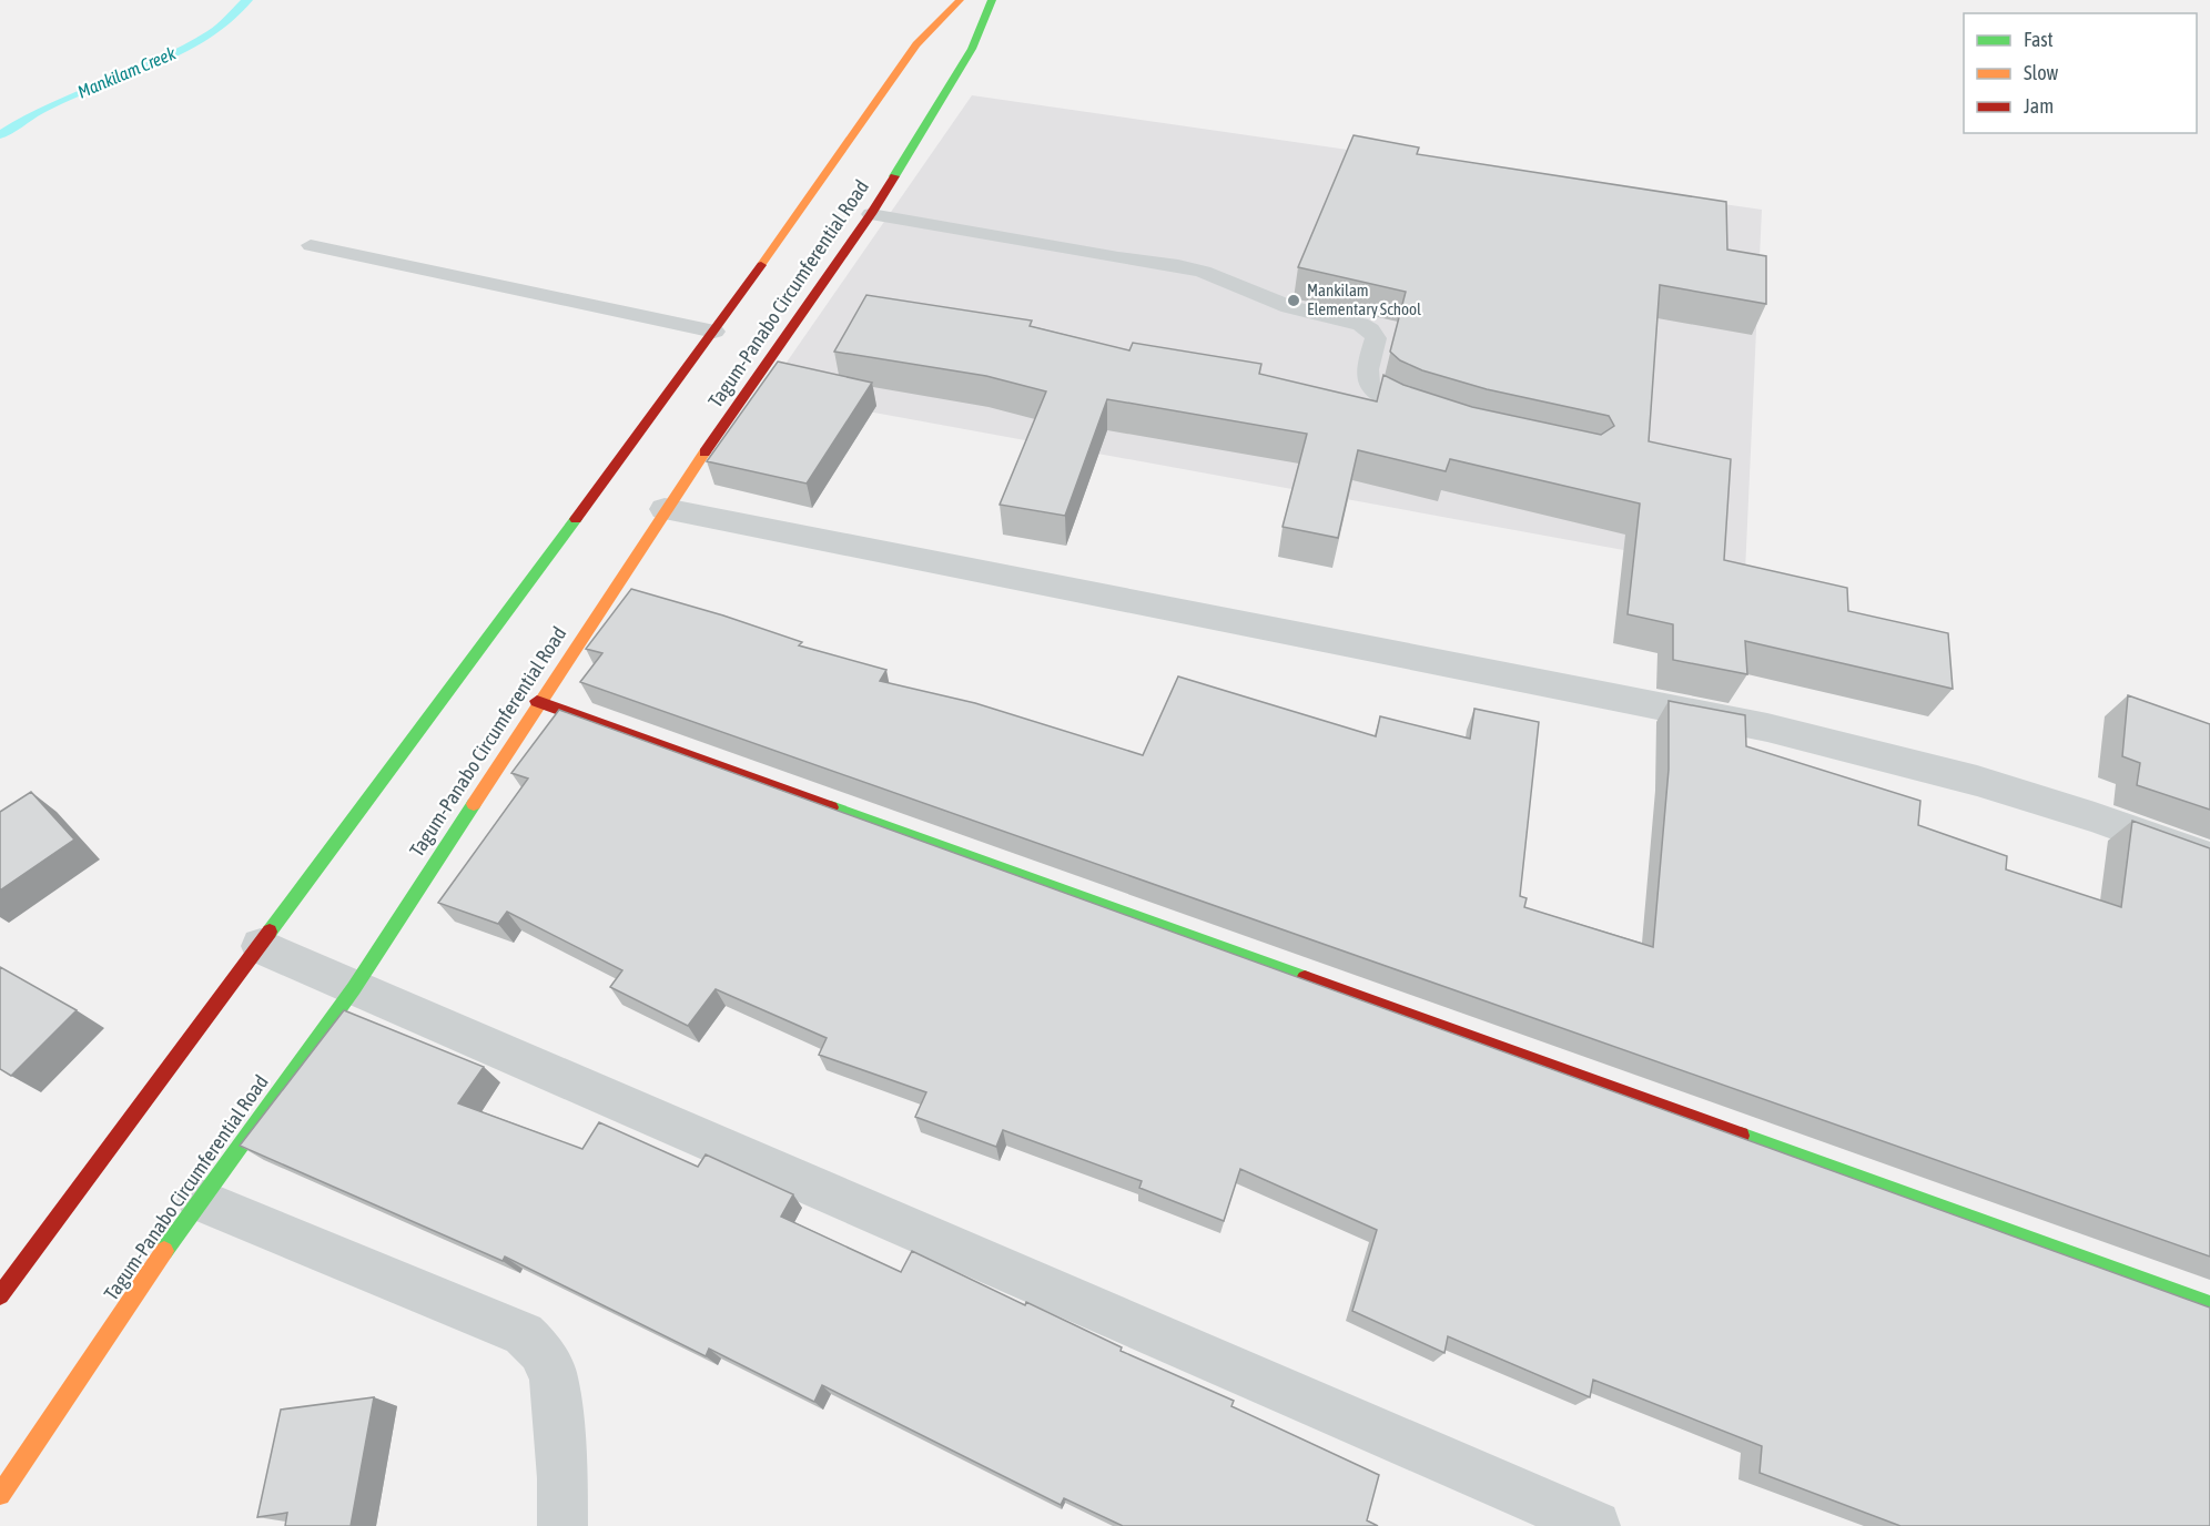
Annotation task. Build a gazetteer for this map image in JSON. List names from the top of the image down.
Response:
{
  "streets": {
    "main road": ["Tagum-Panabo Circumferential Road"]
  },
  "water": ["Mankilam Creek"],
  "places": ["Mankilam Elementary School"],
  "legend": ["Fast", "Slow", "Jam"]
}
